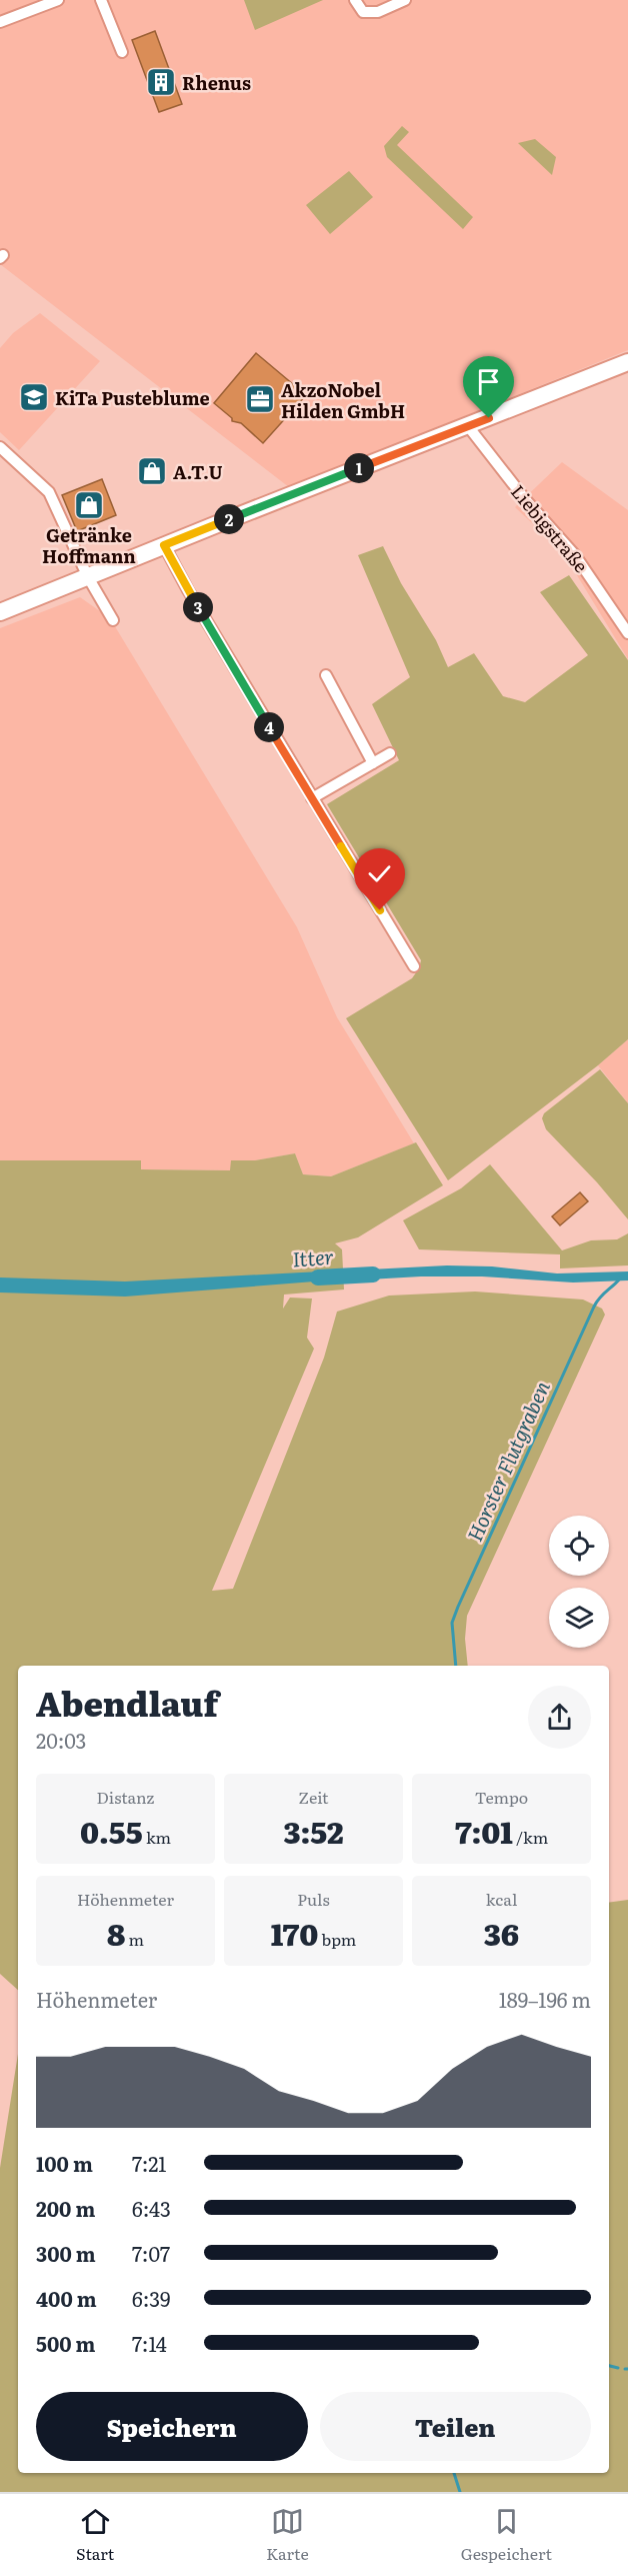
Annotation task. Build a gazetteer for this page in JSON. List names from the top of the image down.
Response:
{
  "streets": {
    "street": ["Liebigstraße"]
  },
  "water": ["Itter", "Horster Flutgraben"],
  "places": {
    "building": ["Rhenus"],
    "school or university": ["KiTa Pusteblume"],
    "office": ["AkzoNobel Hilden GmbH"],
    "shop": ["A.T.U", "Getränke Hoffmann"]
  },
  "page": {
    "pins": [
      "1",
      "2",
      "3",
      "4"
    ],
    "heading": ["Abendlauf", "20:03"],
    "stats": [
      ["Distanz", "0.55 km"],
      ["Zeit", "3:52"],
      ["Tempo", "7:01 /km"],
      ["Höhenmeter", "8 m"],
      ["Puls", "170 bpm"],
      ["kcal", "36"]
    ],
    "chart": ["Höhenmeter", "189–196 m"],
    "list": [
      {
        "name": "100 m",
        "note": "7:21"
      },
      {
        "name": "200 m",
        "note": "6:43"
      },
      {
        "name": "300 m",
        "note": "7:07"
      },
      {
        "name": "400 m",
        "note": "6:39"
      },
      {
        "name": "500 m",
        "note": "7:14"
      }
    ],
    "buttons": ["Speichern", "Teilen"],
    "tabs": ["Start", "Karte", "Gespeichert"]
  }
}
